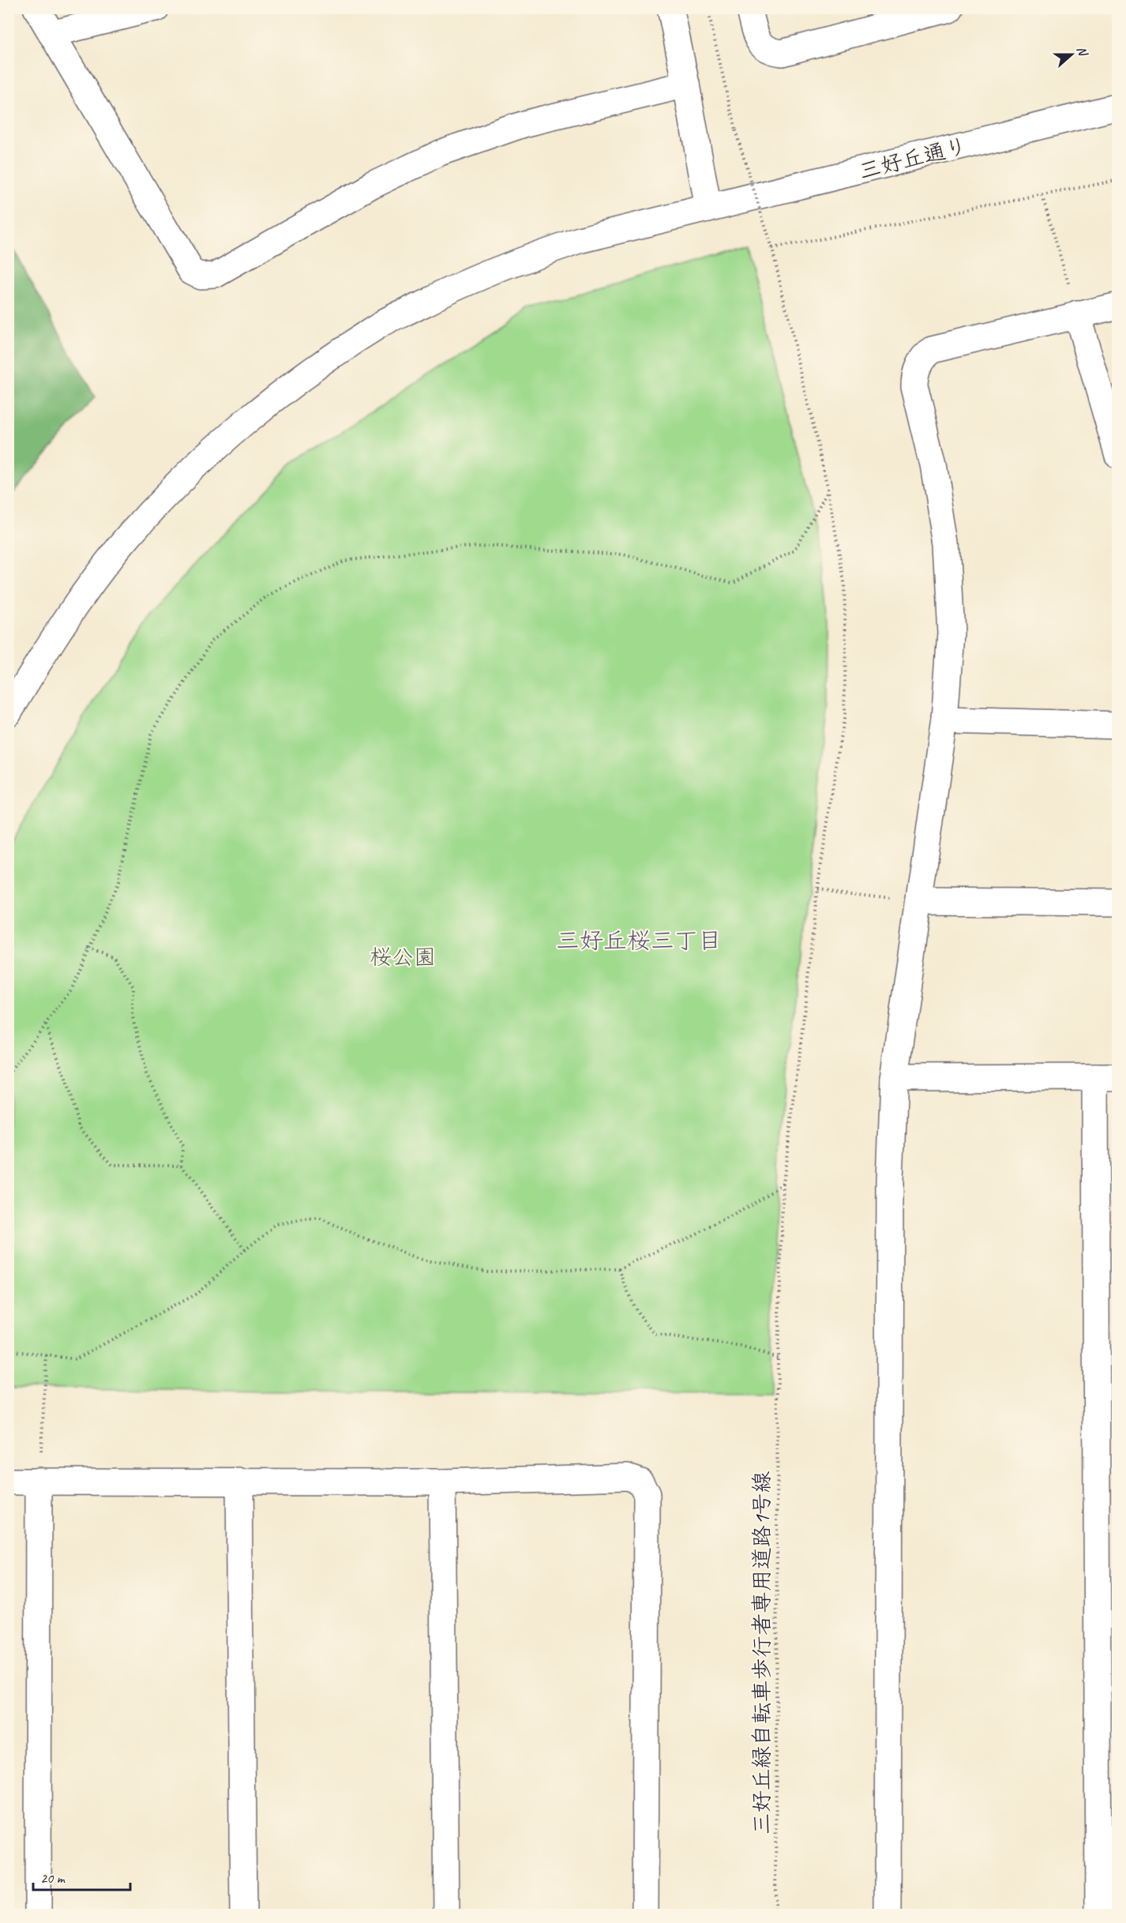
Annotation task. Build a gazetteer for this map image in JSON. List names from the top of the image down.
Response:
{
  "streets": {
    "street": ["三好丘通り"],
    "path": ["三好丘緑自転車歩行者専用道路1号線"]
  },
  "districts": ["三好丘桜三丁目"],
  "parks": ["桜公園"],
  "scale_bar": "20 m",
  "north": "right"
}
